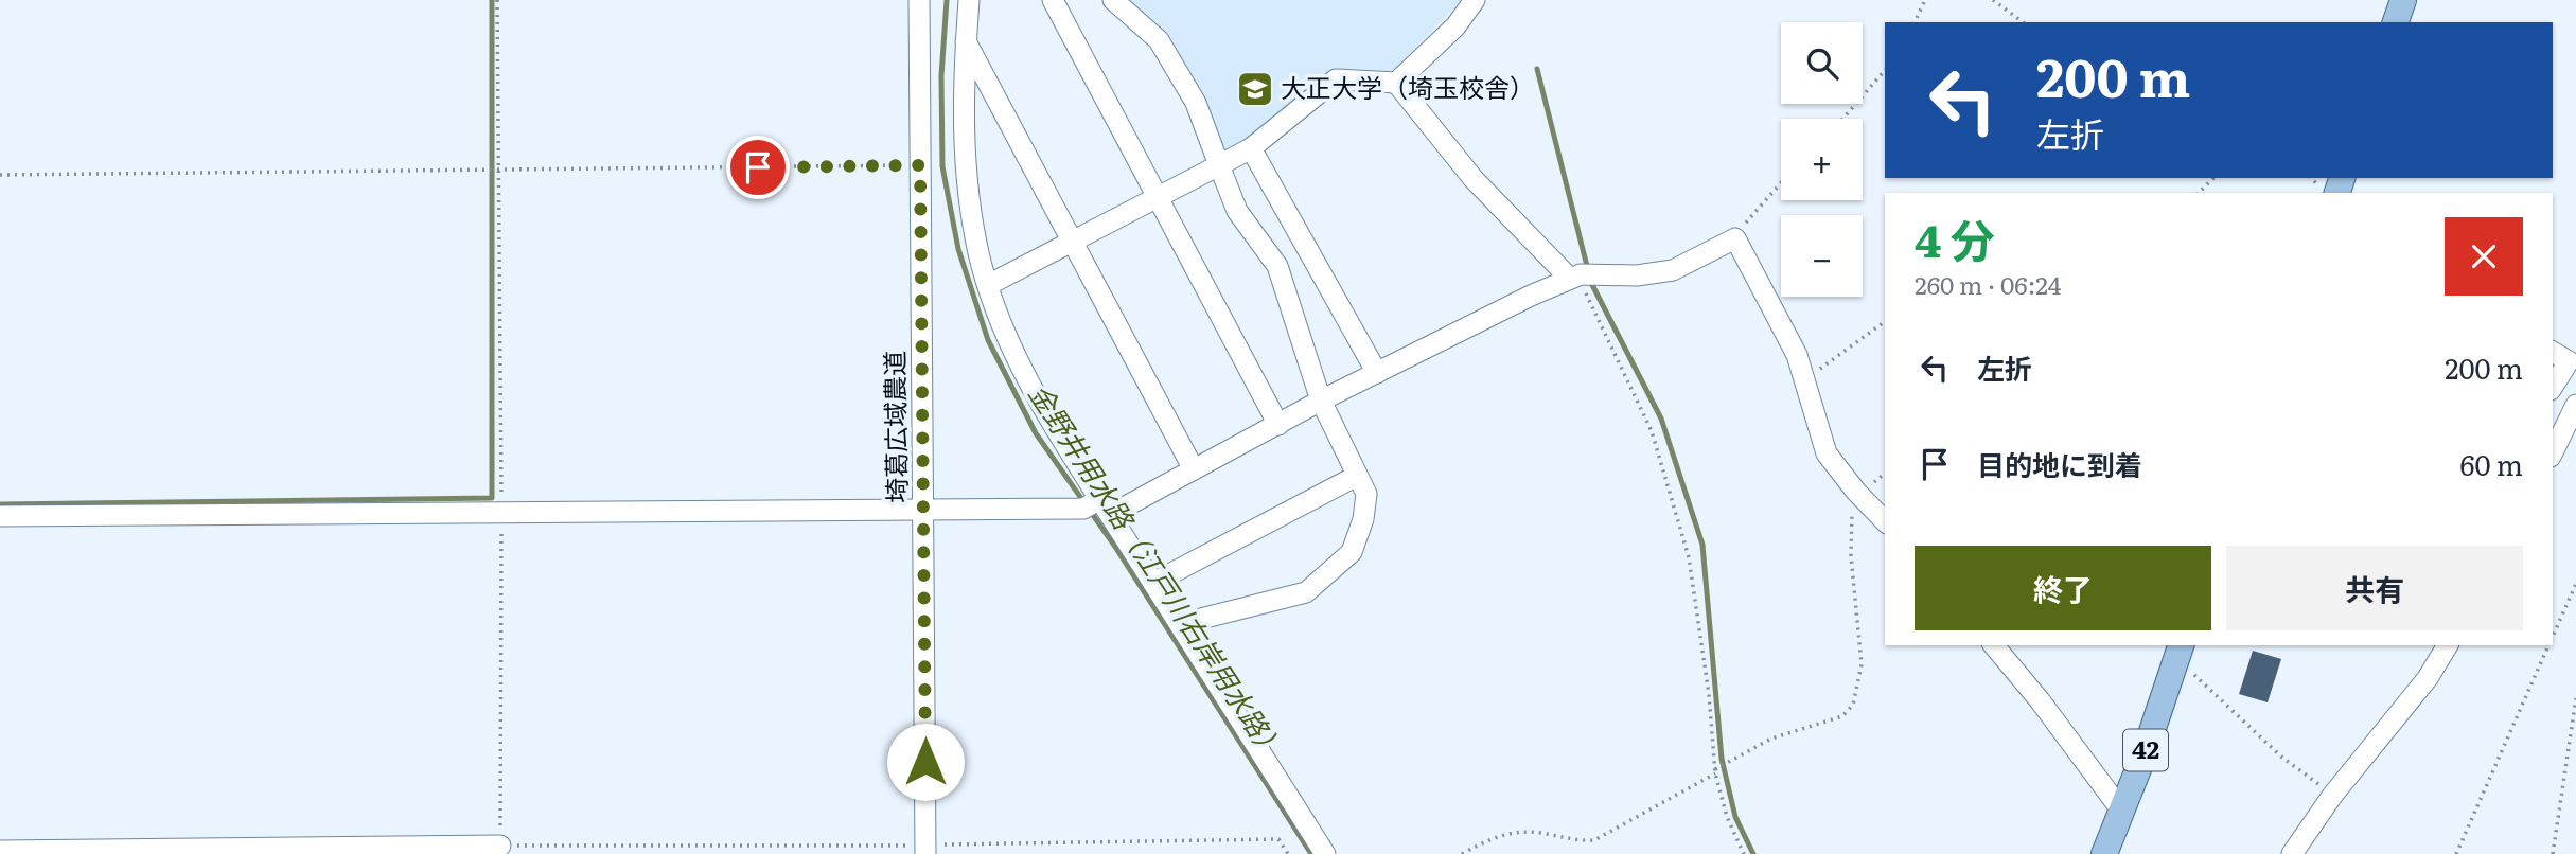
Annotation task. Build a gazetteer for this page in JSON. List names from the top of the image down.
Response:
{
  "streets": {
    "main road": ["42"],
    "street": ["埼葛広域農道"]
  },
  "water": ["金野井用水路（江戸川右岸用水路）"],
  "places": {
    "school or university": ["大正大学（埼玉校舎）"]
  },
  "page": {
    "map_buttons": ["+", "−"],
    "turn": ["200 m", "左折"],
    "heading": ["4 分", "260 m · 06:24"],
    "list": [
      {
        "name": "左折",
        "value": "200 m"
      },
      {
        "name": "目的地に到着",
        "value": "60 m"
      }
    ],
    "buttons": ["終了", "共有"]
  }
}
